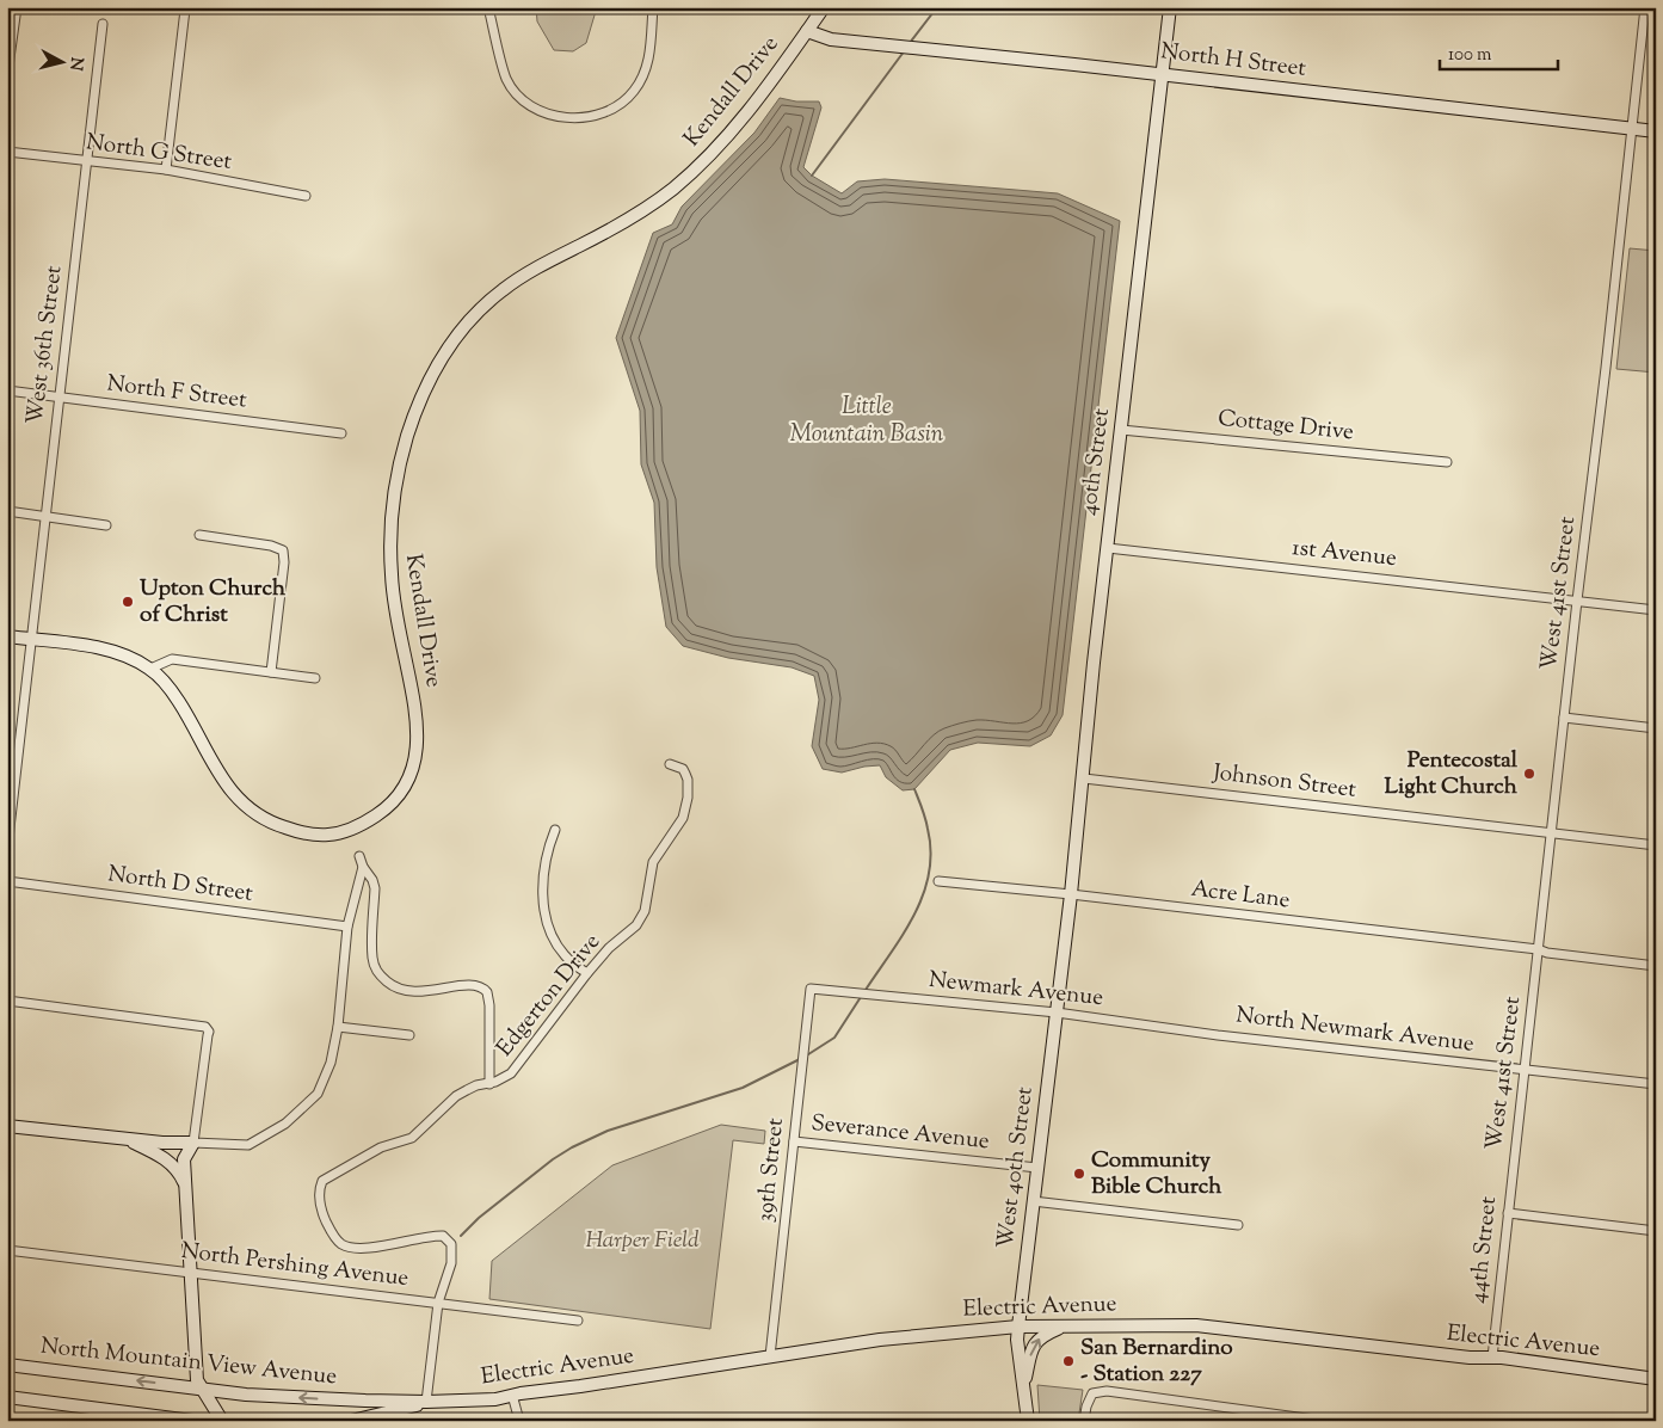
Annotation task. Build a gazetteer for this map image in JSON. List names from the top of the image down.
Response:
{
  "streets": {
    "main road": [
      "North H Street",
      "Kendall Drive",
      "40th Street",
      "West 40th Street",
      "Electric Avenue",
      "North Mountain View Avenue"
    ],
    "street": [
      "North G Street",
      "West 36th Street",
      "North F Street",
      "Cottage Drive",
      "1st Avenue",
      "West 41st Street",
      "Johnson Street",
      "North D Street",
      "Acre Lane",
      "Newmark Avenue",
      "Edgerton Drive",
      "North Newmark Avenue",
      "Severance Avenue",
      "39th Street",
      "44th Street",
      "North Pershing Avenue"
    ]
  },
  "crossings": [
    ["North H Street", "Kendall Drive"],
    ["North H Street", "40th Street"],
    ["North H Street", "West 41st Street"],
    ["Kendall Drive", "West 36th Street"],
    ["North G Street", "West 36th Street"],
    ["West 36th Street", "North F Street"],
    ["Cottage Drive", "40th Street"],
    ["40th Street", "1st Avenue"],
    ["40th Street", "Johnson Street"],
    ["40th Street", "Acre Lane"],
    ["40th Street", "West 40th Street"],
    ["1st Avenue", "West 41st Street"],
    ["West 41st Street", "Johnson Street"],
    ["West 41st Street", "Acre Lane"],
    ["West 41st Street", "North Newmark Avenue"],
    ["West 41st Street", "44th Street"],
    ["Newmark Avenue", "North Newmark Avenue"],
    ["Newmark Avenue", "West 40th Street"],
    ["Newmark Avenue", "39th Street"],
    ["Edgerton Drive", "North Pershing Avenue"],
    ["Edgerton Drive", "Electric Avenue"],
    ["Edgerton Drive", "North Mountain View Avenue"],
    ["Severance Avenue", "West 40th Street"],
    ["Severance Avenue", "39th Street"],
    ["West 40th Street", "Electric Avenue"],
    ["39th Street", "Electric Avenue"],
    ["44th Street", "Electric Avenue"],
    ["Electric Avenue", "North Mountain View Avenue"]
  ],
  "water": ["Little Mountain Basin"],
  "parks": ["Harper Field"],
  "places": [
    "Upton Church of Christ",
    "Pentecostal Light Church",
    "Community Bible Church",
    "San Bernardino - Station 227"
  ],
  "scale_bar": "100 m",
  "north": "right"
}
